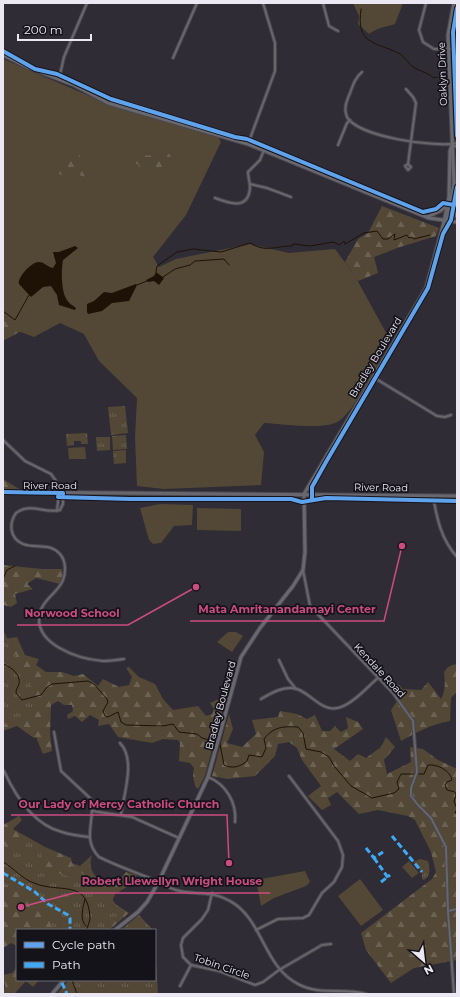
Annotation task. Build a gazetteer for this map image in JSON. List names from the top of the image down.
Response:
{
  "streets": {
    "main road": ["Oaklyn Drive", "Bradley Boulevard", "River Road"],
    "street": ["Kendale Road", "Tobin Circle"]
  },
  "crossings": [
    ["Oaklyn Drive", "Bradley Boulevard"],
    ["Bradley Boulevard", "River Road"],
    ["Bradley Boulevard", "Kendale Road"]
  ],
  "places": [
    "Mata Amritanandamayi Center",
    "Norwood School",
    "Our Lady of Mercy Catholic Church",
    "Robert Llewellyn Wright House"
  ],
  "legend": ["Cycle path", "Path"],
  "scale_bar": "200 m",
  "north": "bottom right"
}
